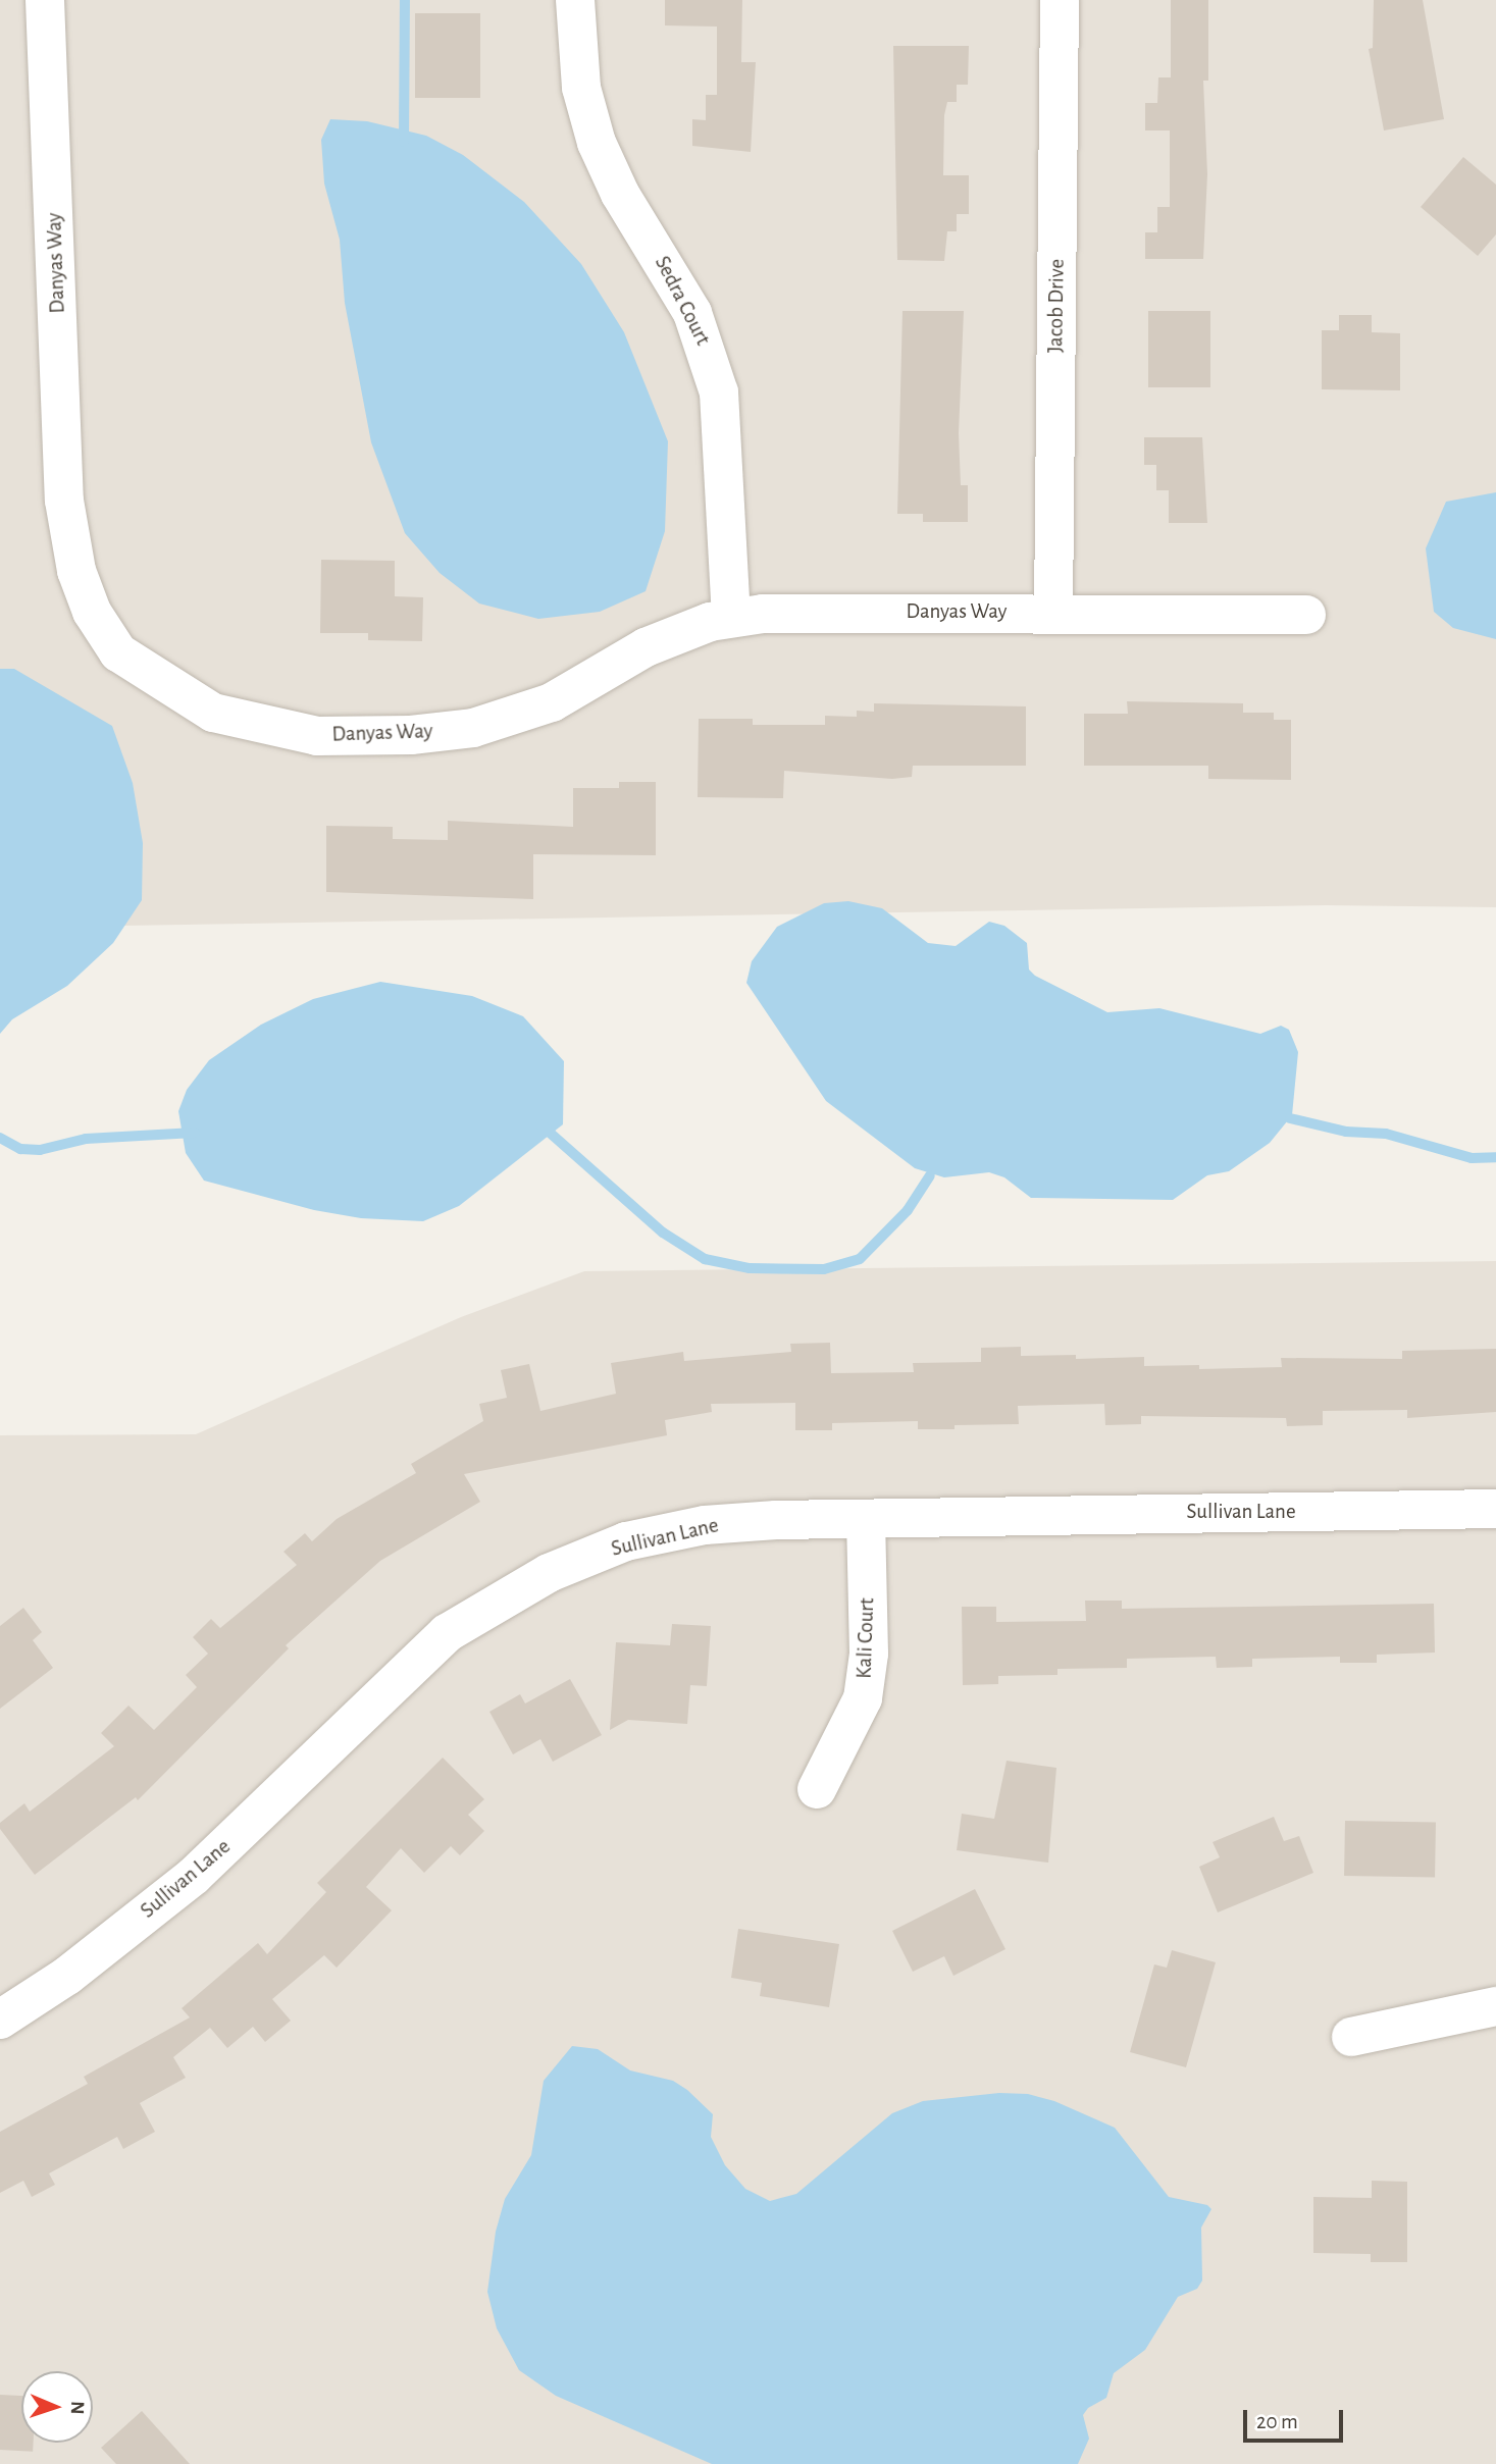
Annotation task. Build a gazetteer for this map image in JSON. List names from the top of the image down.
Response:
{
  "streets": {
    "street": [
      "Danyas Way",
      "Sedra Court",
      "Jacob Drive",
      "Sullivan Lane",
      "Kali Court"
    ]
  },
  "crossings": [
    ["Danyas Way", "Sedra Court"],
    ["Danyas Way", "Jacob Drive"],
    ["Sullivan Lane", "Kali Court"]
  ],
  "scale_bar": "20 m",
  "north": "right"
}
